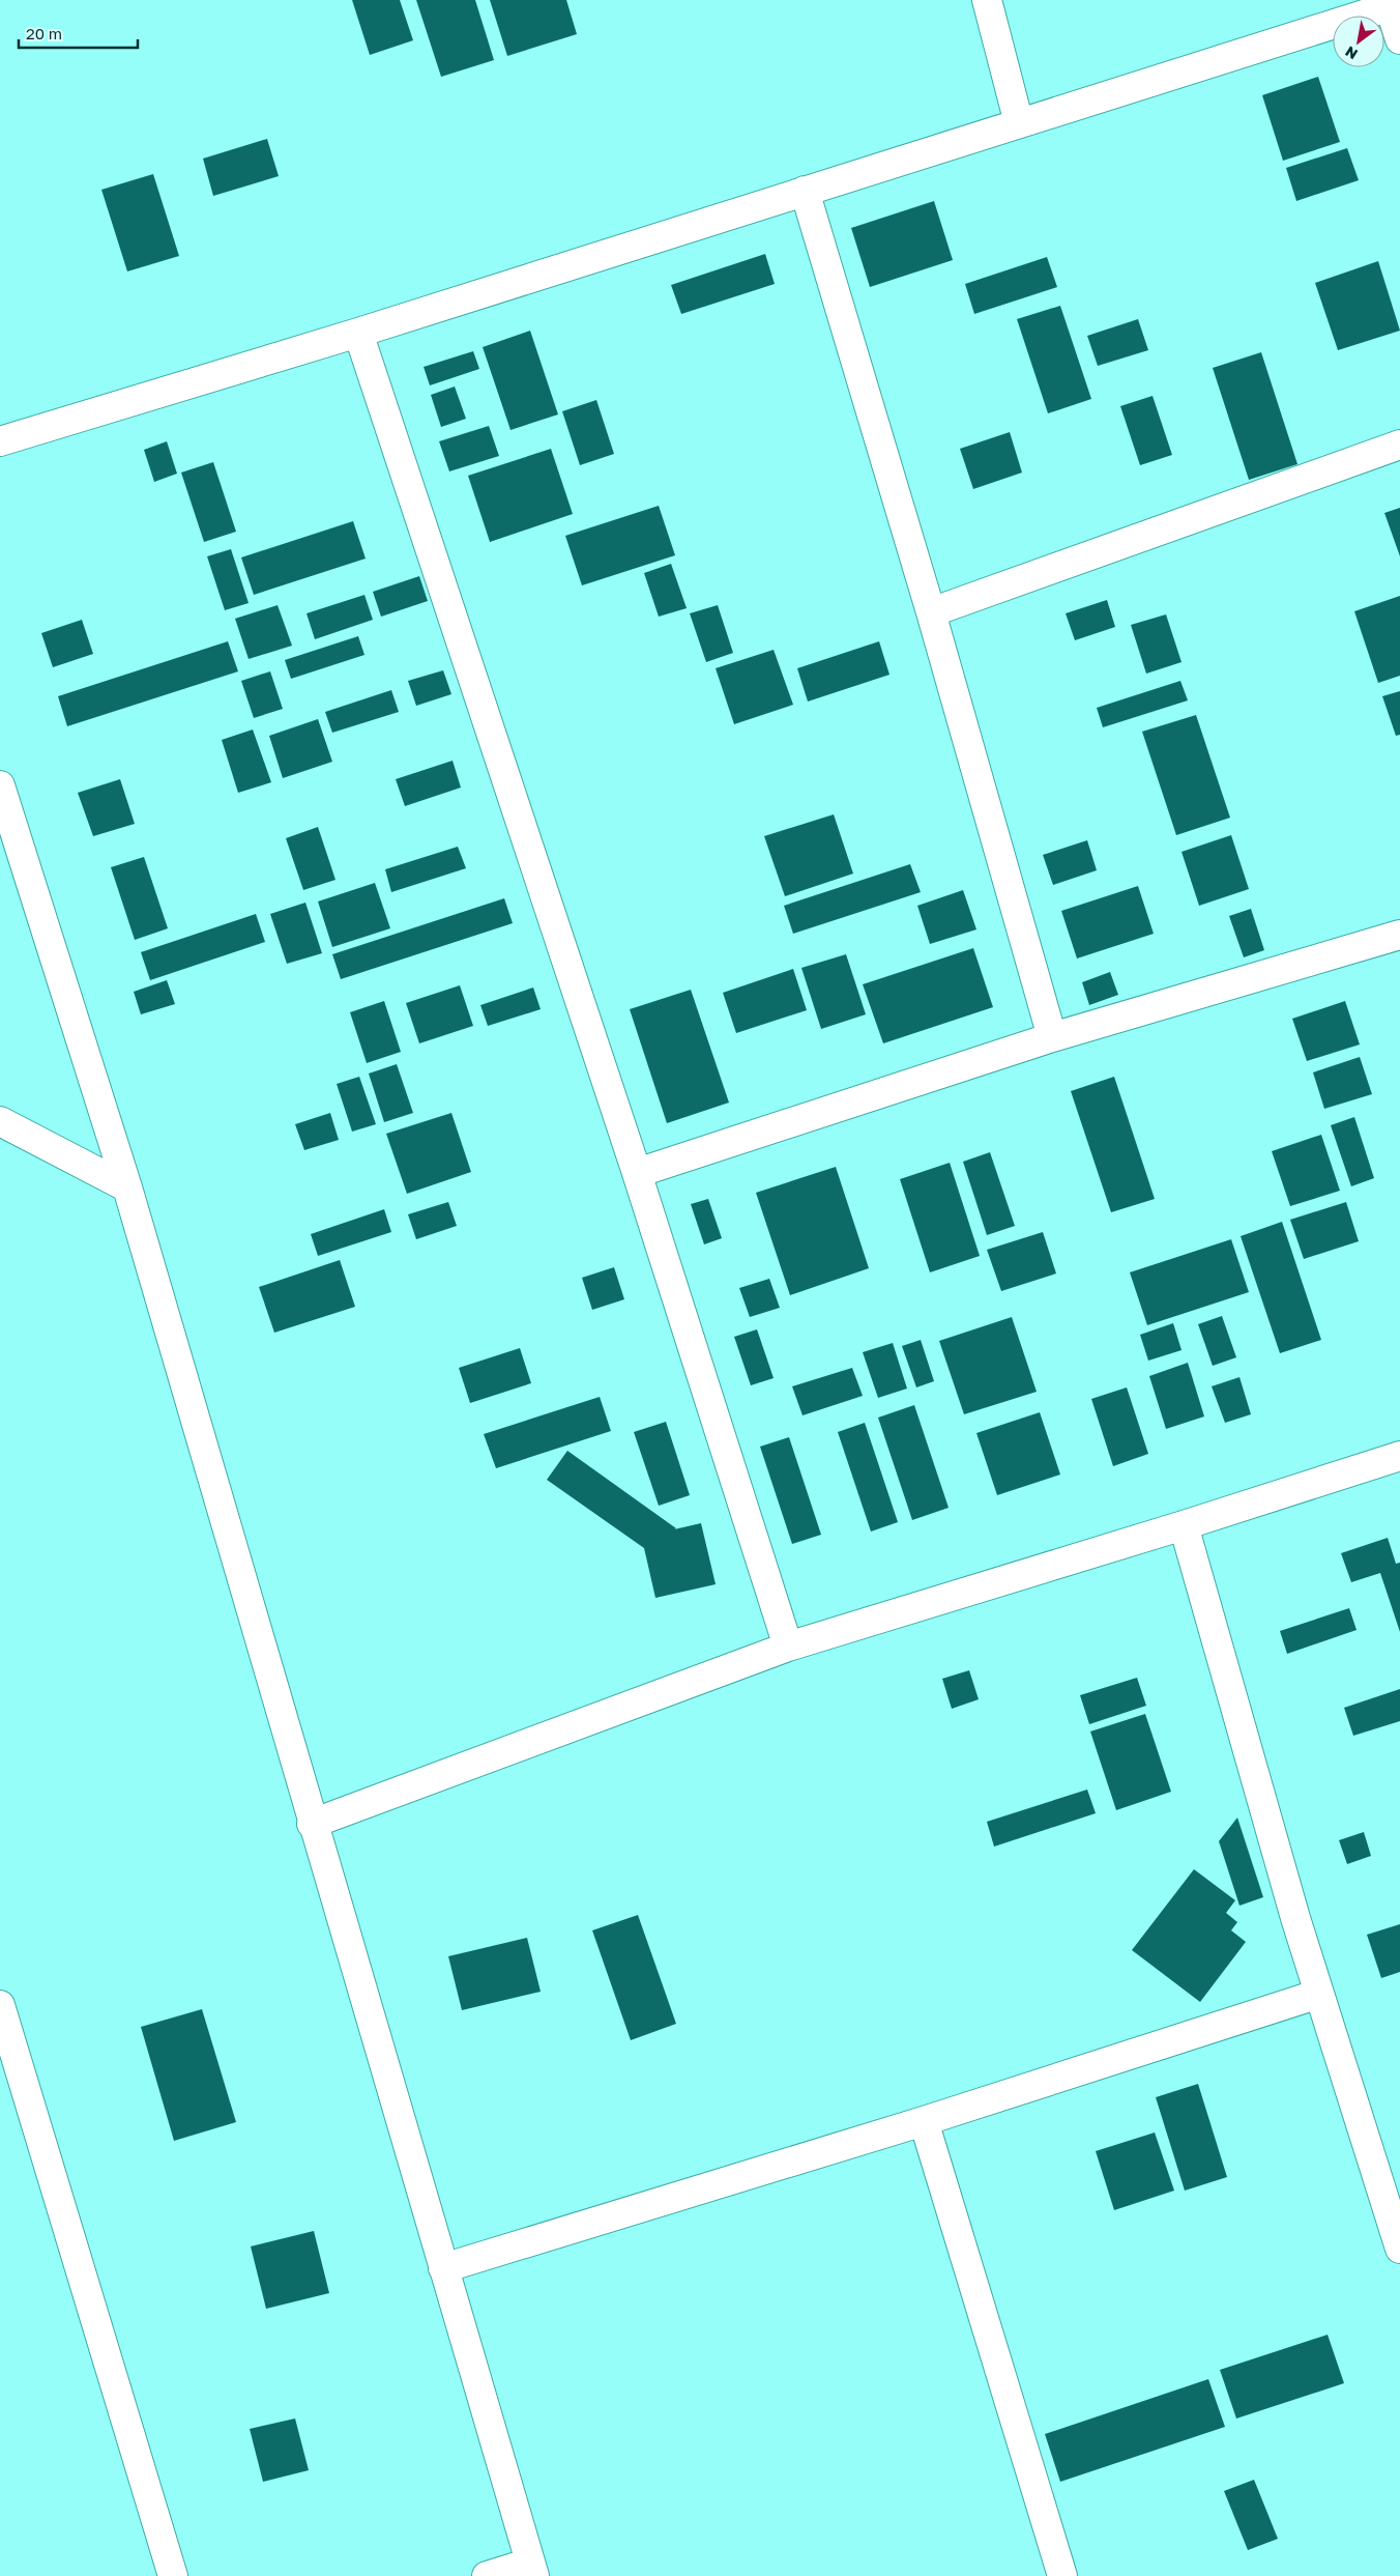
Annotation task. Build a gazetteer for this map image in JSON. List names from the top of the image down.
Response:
{
  "scale_bar": "20 m",
  "north": "bottom left"
}
